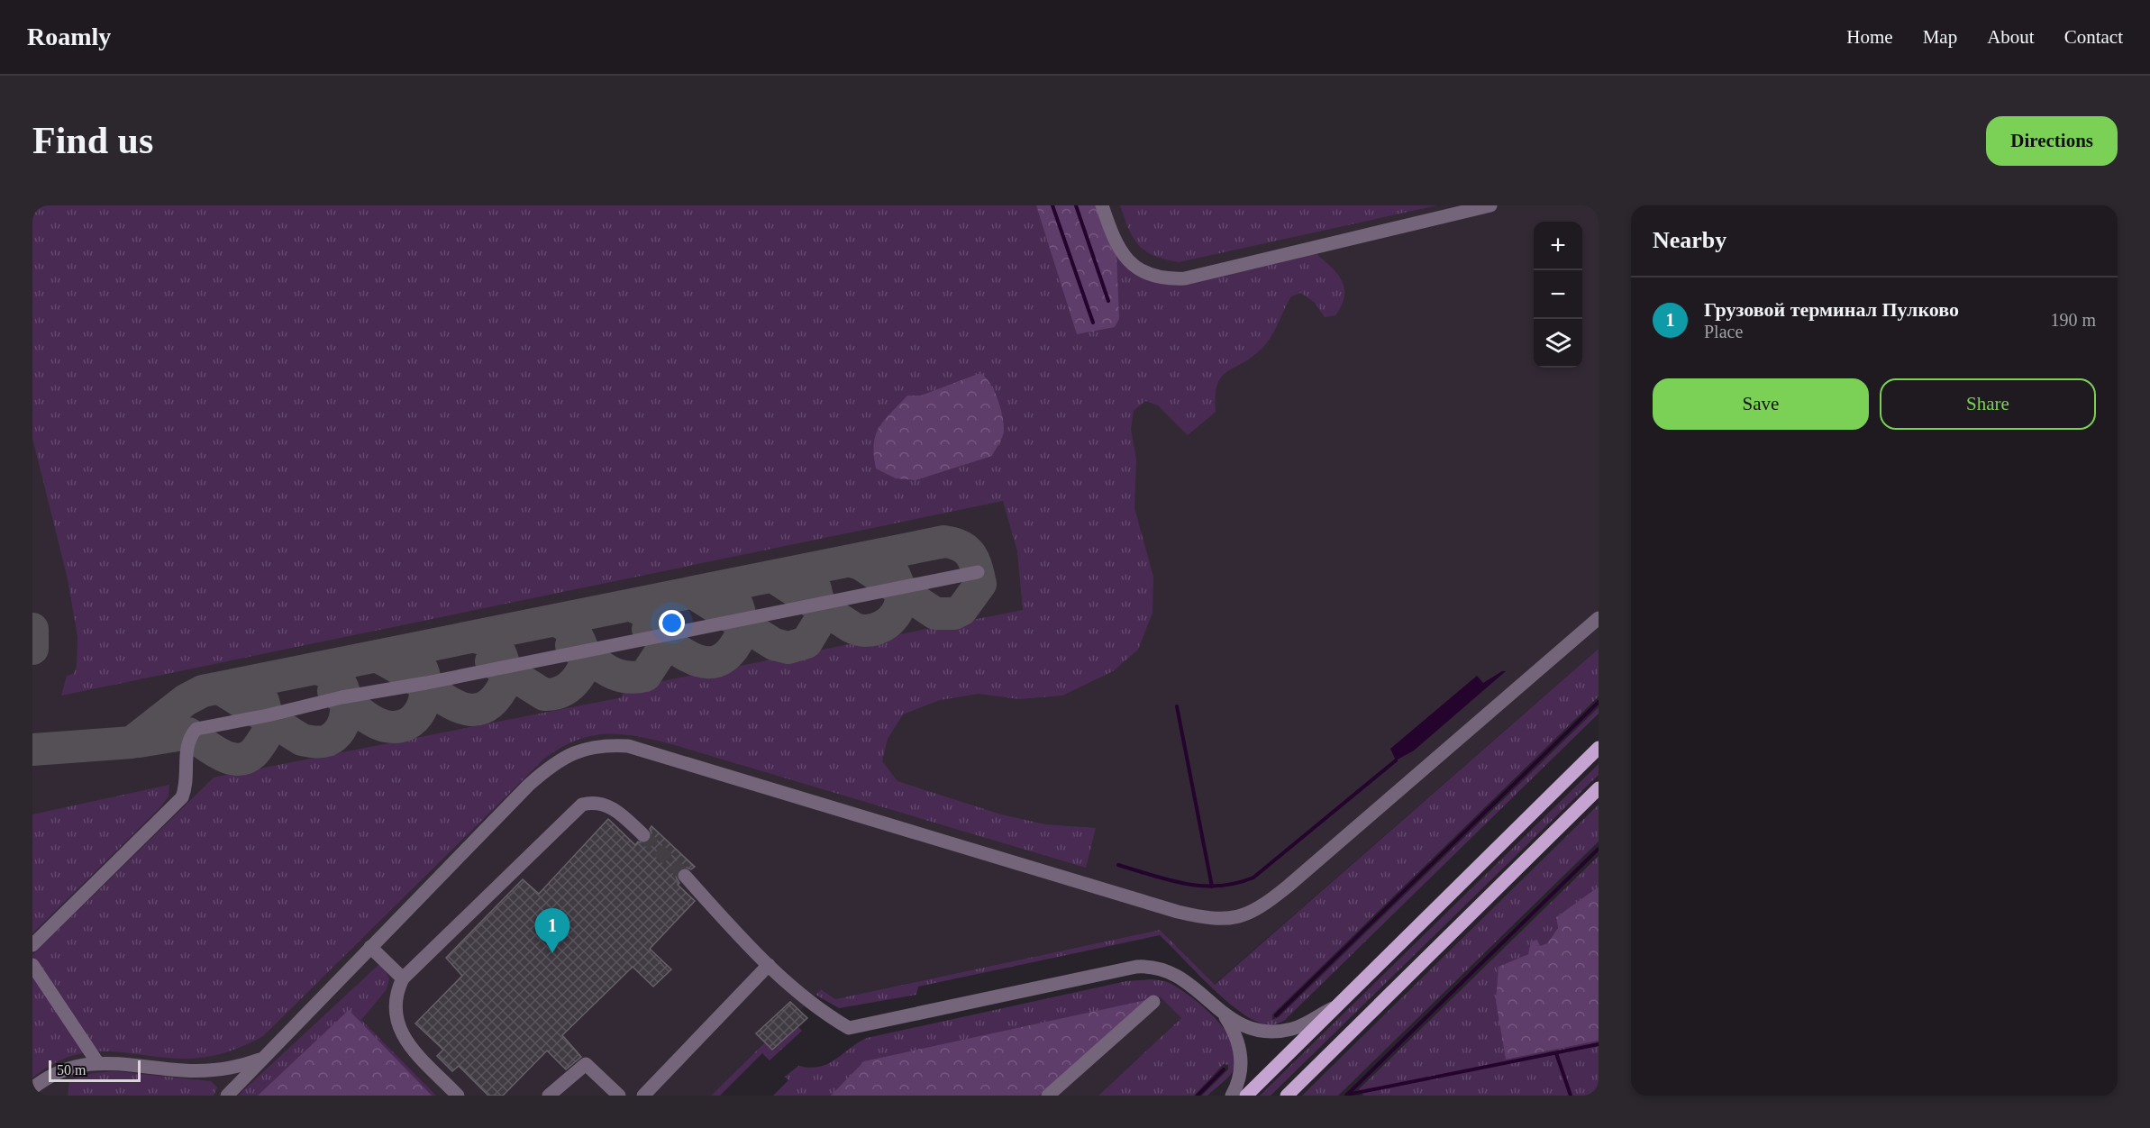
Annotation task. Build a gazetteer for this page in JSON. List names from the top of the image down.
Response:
{
  "scale_bar": "50 m",
  "page": {
    "header": "Roamly",
    "nav": [
      "Home",
      "Map",
      "About",
      "Contact"
    ],
    "buttons": [
      "Directions",
      ["Save", "Share"]
    ],
    "title": "Find us",
    "heading": "Nearby",
    "map_buttons": ["+", "−"],
    "list": [
      {
        "mark": "1",
        "name": "Грузовой терминал Пулково",
        "note": "Place",
        "value": "190 m"
      }
    ],
    "pins": "1",
    "scale": "50 m"
  }
}
